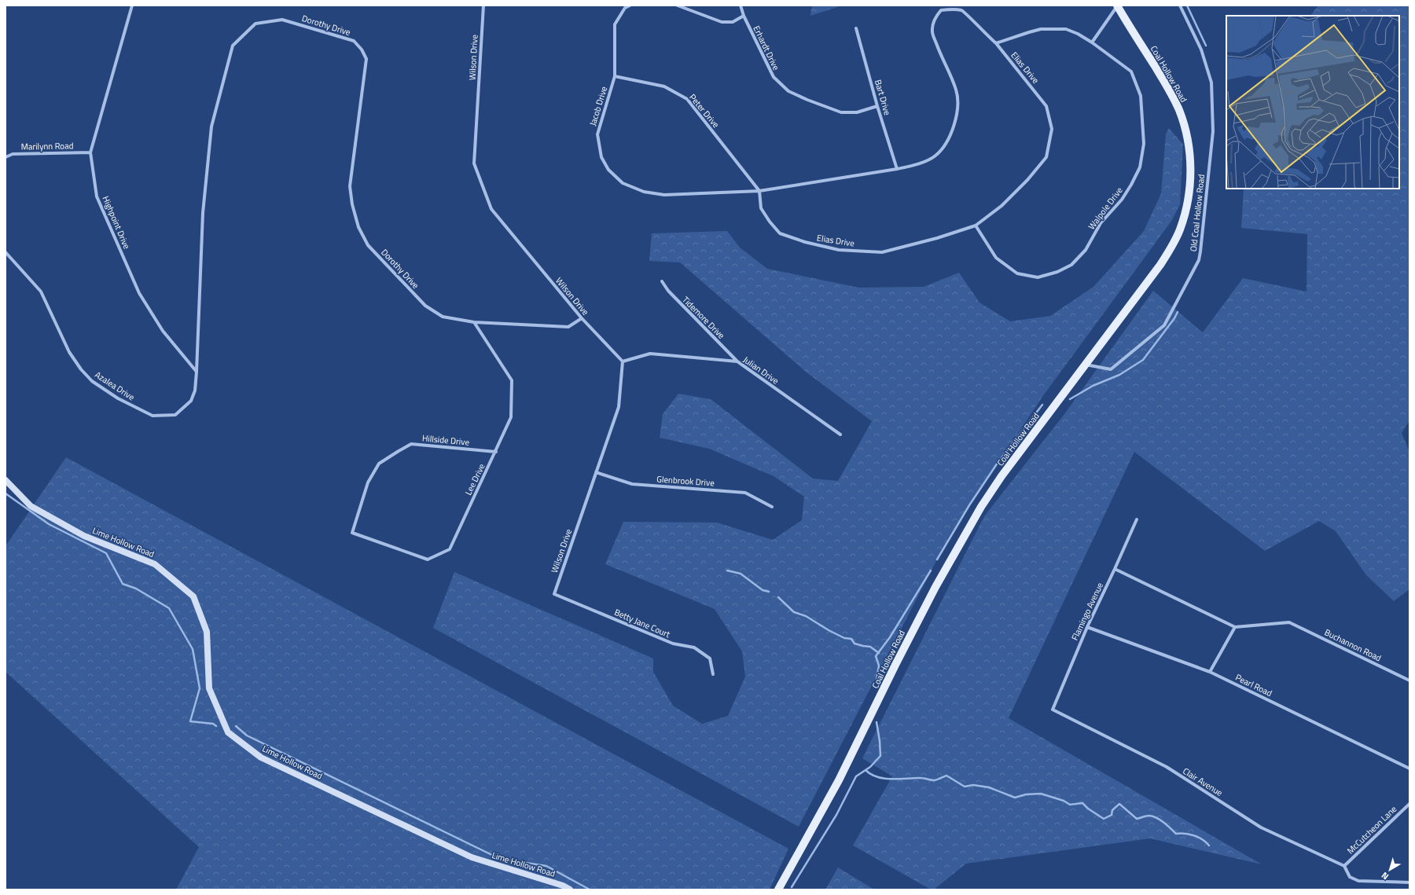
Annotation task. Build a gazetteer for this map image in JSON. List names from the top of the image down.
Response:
{
  "streets": {
    "main road": ["Coal Hollow Road"],
    "street": [
      "Dorothy Drive",
      "Erhardt Drive",
      "Wilson Drive",
      "Elias Drive",
      "Bart Drive",
      "Jacob Drive",
      "Peter Drive",
      "Marilynn Road",
      "Walpole Drive",
      "Old Coal Hollow Road",
      "Highpoint Drive",
      "Tidemore Drive",
      "Julian Drive",
      "Azalea Drive",
      "Hillside Drive",
      "Lee Drive",
      "Glenbrook Drive",
      "Lime Hollow Road",
      "Flamingo Avenue",
      "Betty Jane Court",
      "Buchannon Road",
      "Pearl Road",
      "Clair Avenue",
      "McCutcheon Lane"
    ]
  },
  "crossings": [
    ["Dorothy Drive", "Wilson Drive"],
    ["Dorothy Drive", "Highpoint Drive"],
    ["Dorothy Drive", "Azalea Drive"],
    ["Dorothy Drive", "Lee Drive"],
    ["Erhardt Drive", "Bart Drive"],
    ["Wilson Drive", "Julian Drive"],
    ["Wilson Drive", "Glenbrook Drive"],
    ["Wilson Drive", "Betty Jane Court"],
    ["Elias Drive", "Bart Drive"],
    ["Elias Drive", "Jacob Drive"],
    ["Elias Drive", "Peter Drive"],
    ["Elias Drive", "Walpole Drive"],
    ["Coal Hollow Road", "Old Coal Hollow Road"],
    ["Jacob Drive", "Peter Drive"],
    ["Marilynn Road", "Highpoint Drive"],
    ["Highpoint Drive", "Azalea Drive"],
    ["Tidemore Drive", "Julian Drive"],
    ["Hillside Drive", "Lee Drive"],
    ["Flamingo Avenue", "Pearl Road"],
    ["Flamingo Avenue", "Clair Avenue"],
    ["Clair Avenue", "McCutcheon Lane"]
  ],
  "north": "bottom left"
}
